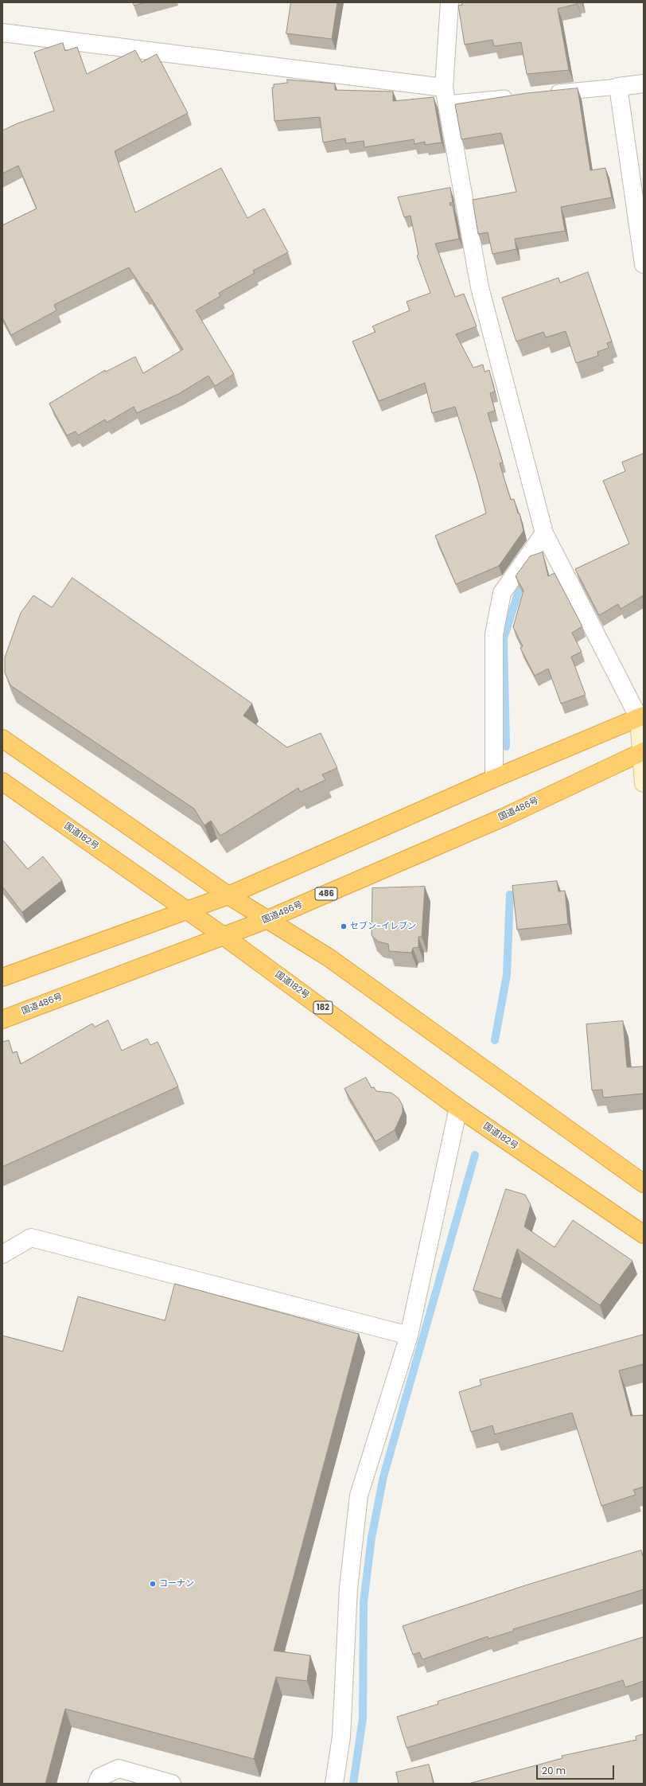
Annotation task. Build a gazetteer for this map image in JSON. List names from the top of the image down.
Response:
{
  "streets": {
    "highway": [
      "国道486号",
      "国道182号",
      "486",
      "182"
    ]
  },
  "crossings": [
    ["国道486号", "国道182号"]
  ],
  "places": ["セブン-イレブン", "コーナン"],
  "scale_bar": "20 m"
}
